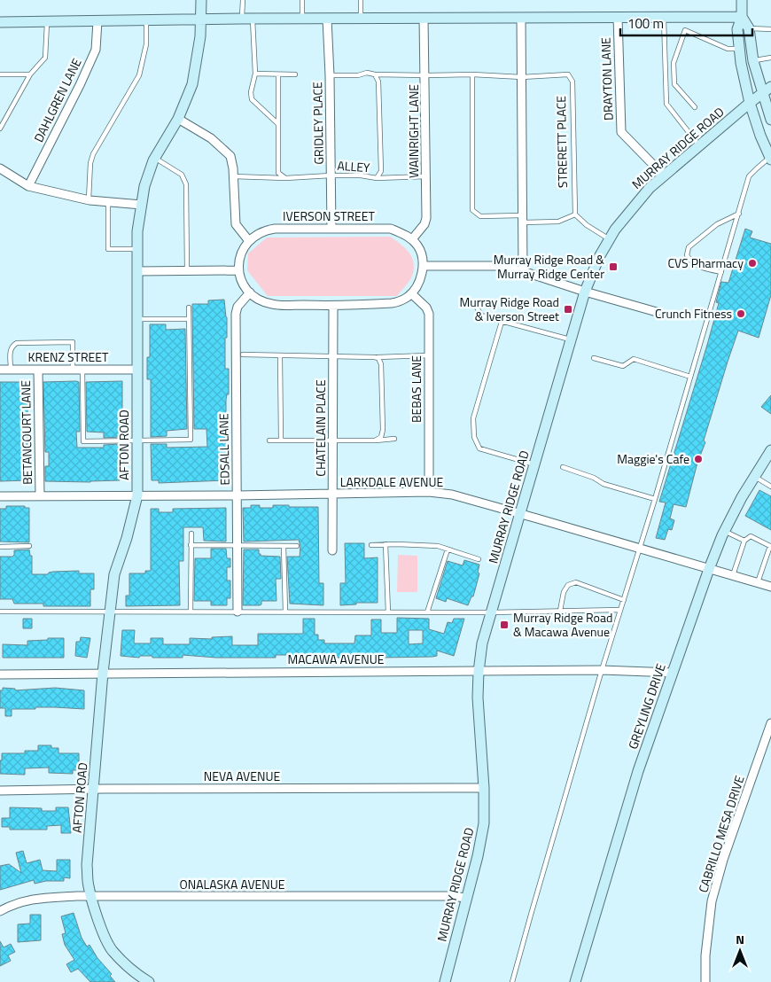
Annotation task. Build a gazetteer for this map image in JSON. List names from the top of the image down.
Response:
{
  "streets": {
    "street": [
      "DRAYTON LANE",
      "DAHLGREN LANE",
      "GRIDLEY PLACE",
      "WAINRIGHT LANE",
      "MURRAY RIDGE ROAD",
      "IVERSON STREET",
      "KRENZ STREET",
      "BEBAS LANE",
      "CHATELAIN PLACE",
      "BETANCOURT LANE",
      "AFTON ROAD",
      "EDSALL LANE",
      "LARKDALE AVENUE",
      "MACAWA AVENUE",
      "GREYLING DRIVE",
      "NEVA AVENUE",
      "CABRILLO MESA DRIVE",
      "ONALASKA AVENUE"
    ],
    "lane": ["STRERETT PLACE", "ALLEY"]
  },
  "crossings": [
    ["DRAYTON LANE", "MURRAY RIDGE ROAD"],
    ["GRIDLEY PLACE", "ALLEY"],
    ["GRIDLEY PLACE", "IVERSON STREET"],
    ["WAINRIGHT LANE", "IVERSON STREET"],
    ["MURRAY RIDGE ROAD", "LARKDALE AVENUE"],
    ["MURRAY RIDGE ROAD", "MACAWA AVENUE"],
    ["MURRAY RIDGE ROAD", "NEVA AVENUE"],
    ["MURRAY RIDGE ROAD", "ONALASKA AVENUE"],
    ["KRENZ STREET", "BETANCOURT LANE"],
    ["KRENZ STREET", "AFTON ROAD"],
    ["BEBAS LANE", "LARKDALE AVENUE"],
    ["CHATELAIN PLACE", "LARKDALE AVENUE"],
    ["BETANCOURT LANE", "LARKDALE AVENUE"],
    ["AFTON ROAD", "LARKDALE AVENUE"],
    ["AFTON ROAD", "MACAWA AVENUE"],
    ["AFTON ROAD", "NEVA AVENUE"],
    ["AFTON ROAD", "ONALASKA AVENUE"],
    ["EDSALL LANE", "LARKDALE AVENUE"],
    ["LARKDALE AVENUE", "GREYLING DRIVE"],
    ["MACAWA AVENUE", "GREYLING DRIVE"]
  ],
  "places": {
    "other": ["CVS Pharmacy", "Crunch Fitness", "Maggie's Cafe"],
    "transit": ["Murray Ridge Road & Murray Ridge Center", "Murray Ridge Road & Iverson Street", "Murray Ridge Road & Macawa Avenue"]
  },
  "scale_bar": "100 m",
  "north": "top"
}
